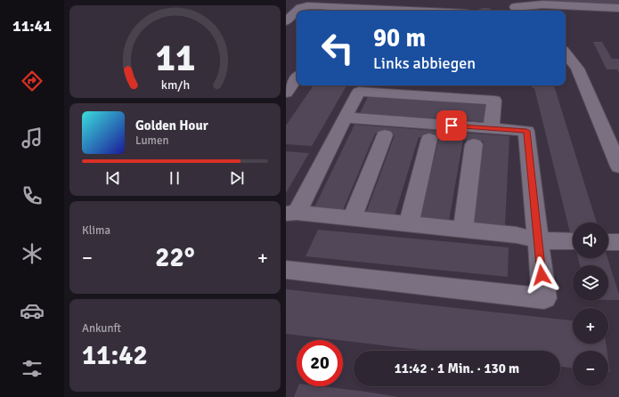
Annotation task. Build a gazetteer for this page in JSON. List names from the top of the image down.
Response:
{
  "page": {
    "tabs": "11:41",
    "turn": ["90 m", "Links abbiegen"],
    "song": ["Golden Hour", "Lumen"],
    "tile": [
      "Klima",
      ["Ankunft", "11:42"]
    ],
    "map_buttons": ["+", "−"],
    "heat": ["−", "22°", "+"],
    "limit": "20",
    "trip": "11:42 · 1 Min. · 130 m",
    "gauge": ["11", "km/h"]
  }
}
